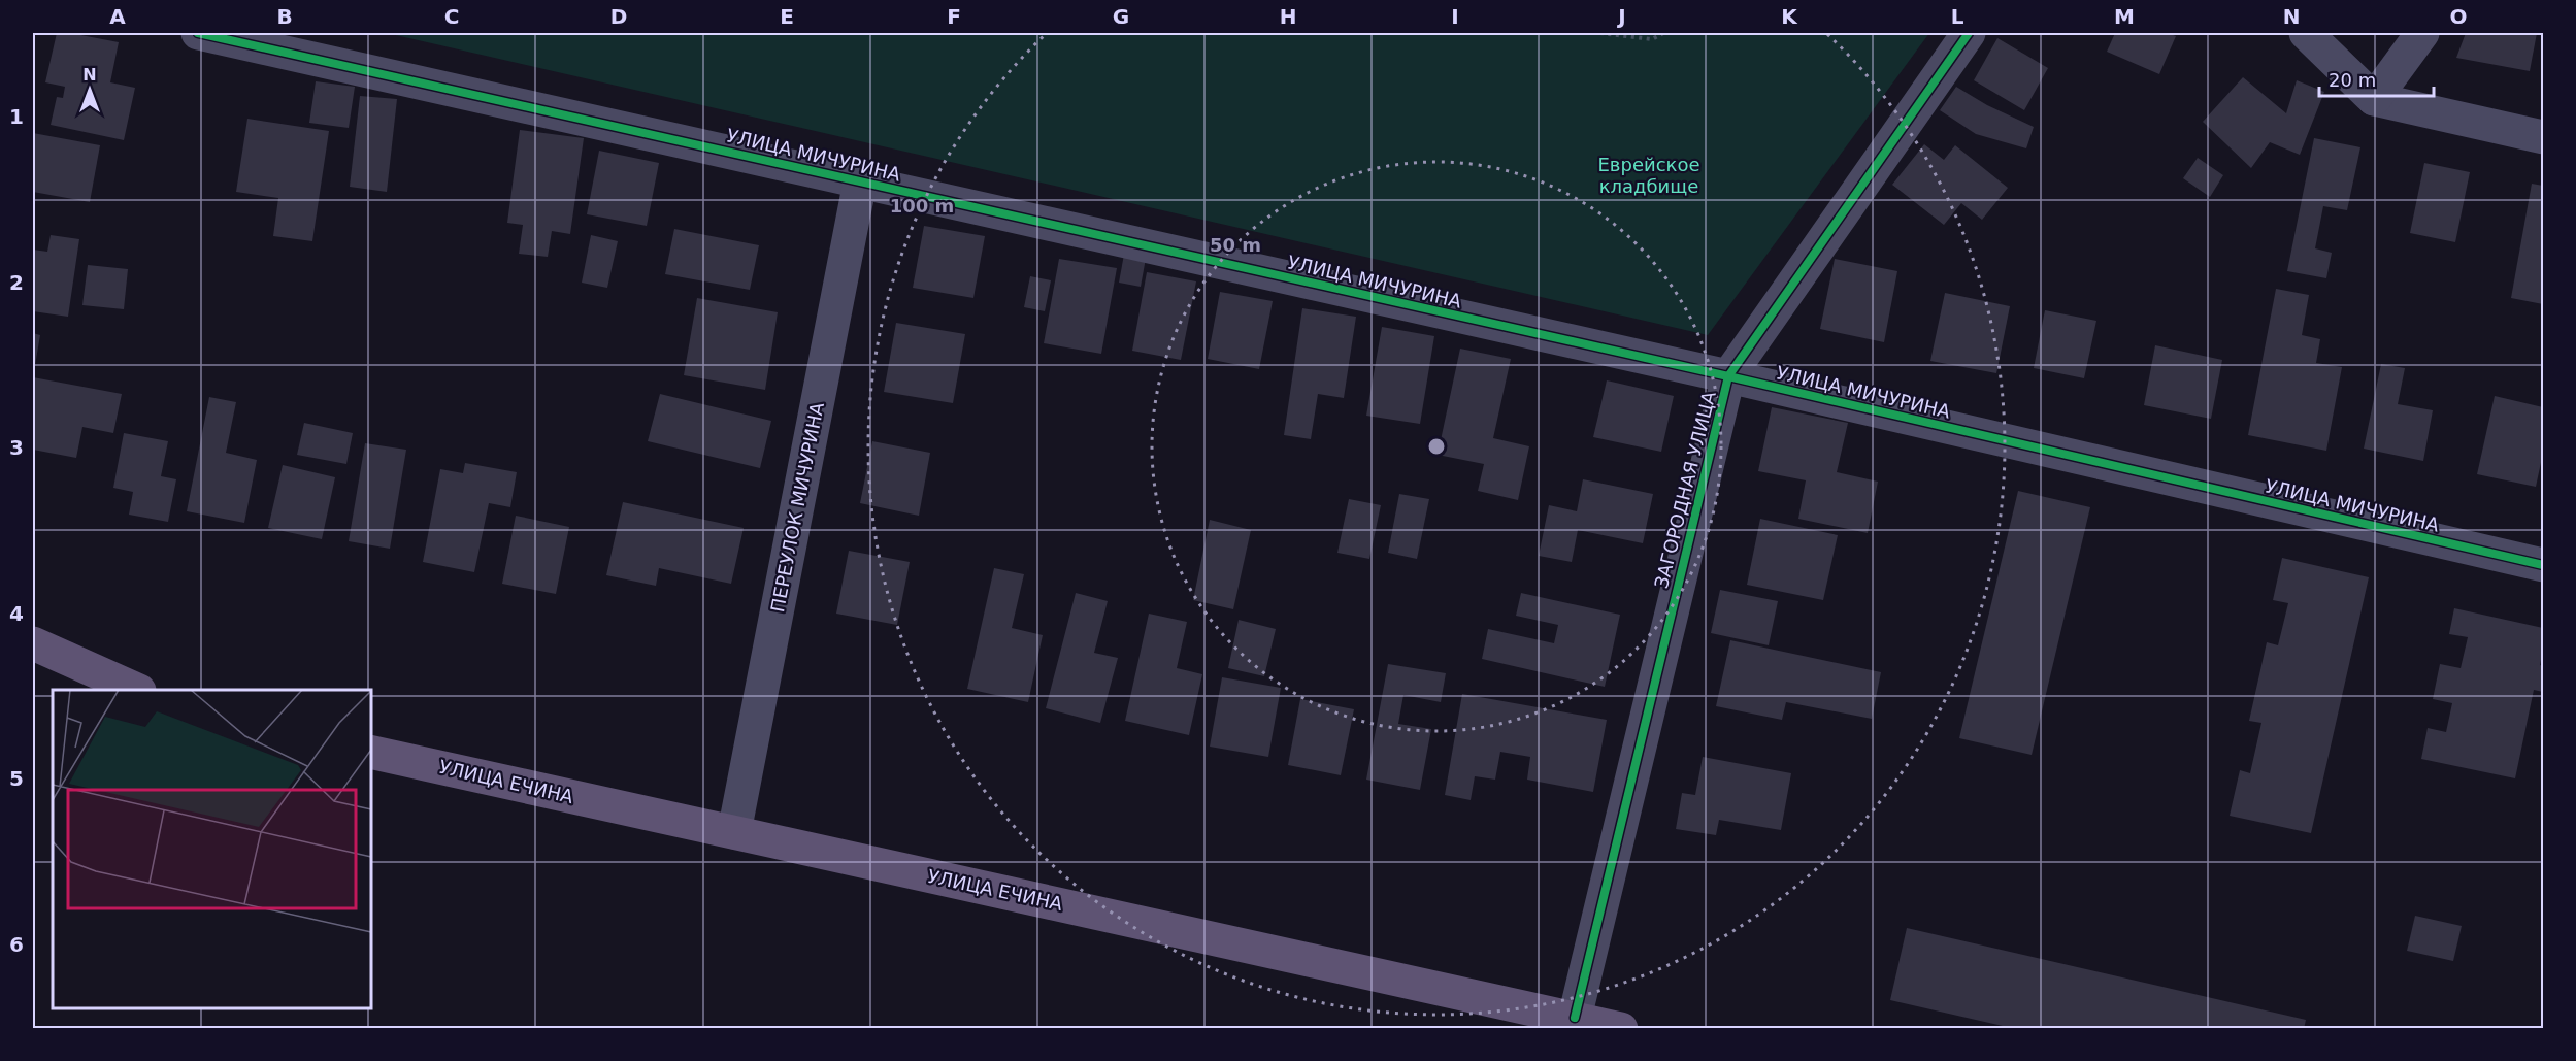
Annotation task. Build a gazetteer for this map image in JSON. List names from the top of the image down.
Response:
{
  "streets": {
    "main road": ["УЛИЦА ЕЧИНА"],
    "street": ["УЛИЦА МИЧУРИНА", "ЗАГОРОДНАЯ УЛИЦА", "ПЕРЕУЛОК МИЧУРИНА"]
  },
  "crossings": [
    ["УЛИЦА МИЧУРИНА", "ЗАГОРОДНАЯ УЛИЦА"],
    ["УЛИЦА МИЧУРИНА", "ПЕРЕУЛОК МИЧУРИНА"],
    ["ЗАГОРОДНАЯ УЛИЦА", "УЛИЦА ЕЧИНА"],
    ["ПЕРЕУЛОК МИЧУРИНА", "УЛИЦА ЕЧИНА"]
  ],
  "parks": ["Еврейское кладбище"],
  "scale_bar": "20 m",
  "north": "top",
  "grid": {
    "columns": [
      "A",
      "B",
      "C",
      "D",
      "E",
      "F",
      "G",
      "H",
      "I",
      "J",
      "K",
      "L",
      "M",
      "N",
      "O"
    ],
    "rows": [
      "1",
      "2",
      "3",
      "4",
      "5",
      "6"
    ]
  },
  "rings": ["100 m", "50 m"]
}
